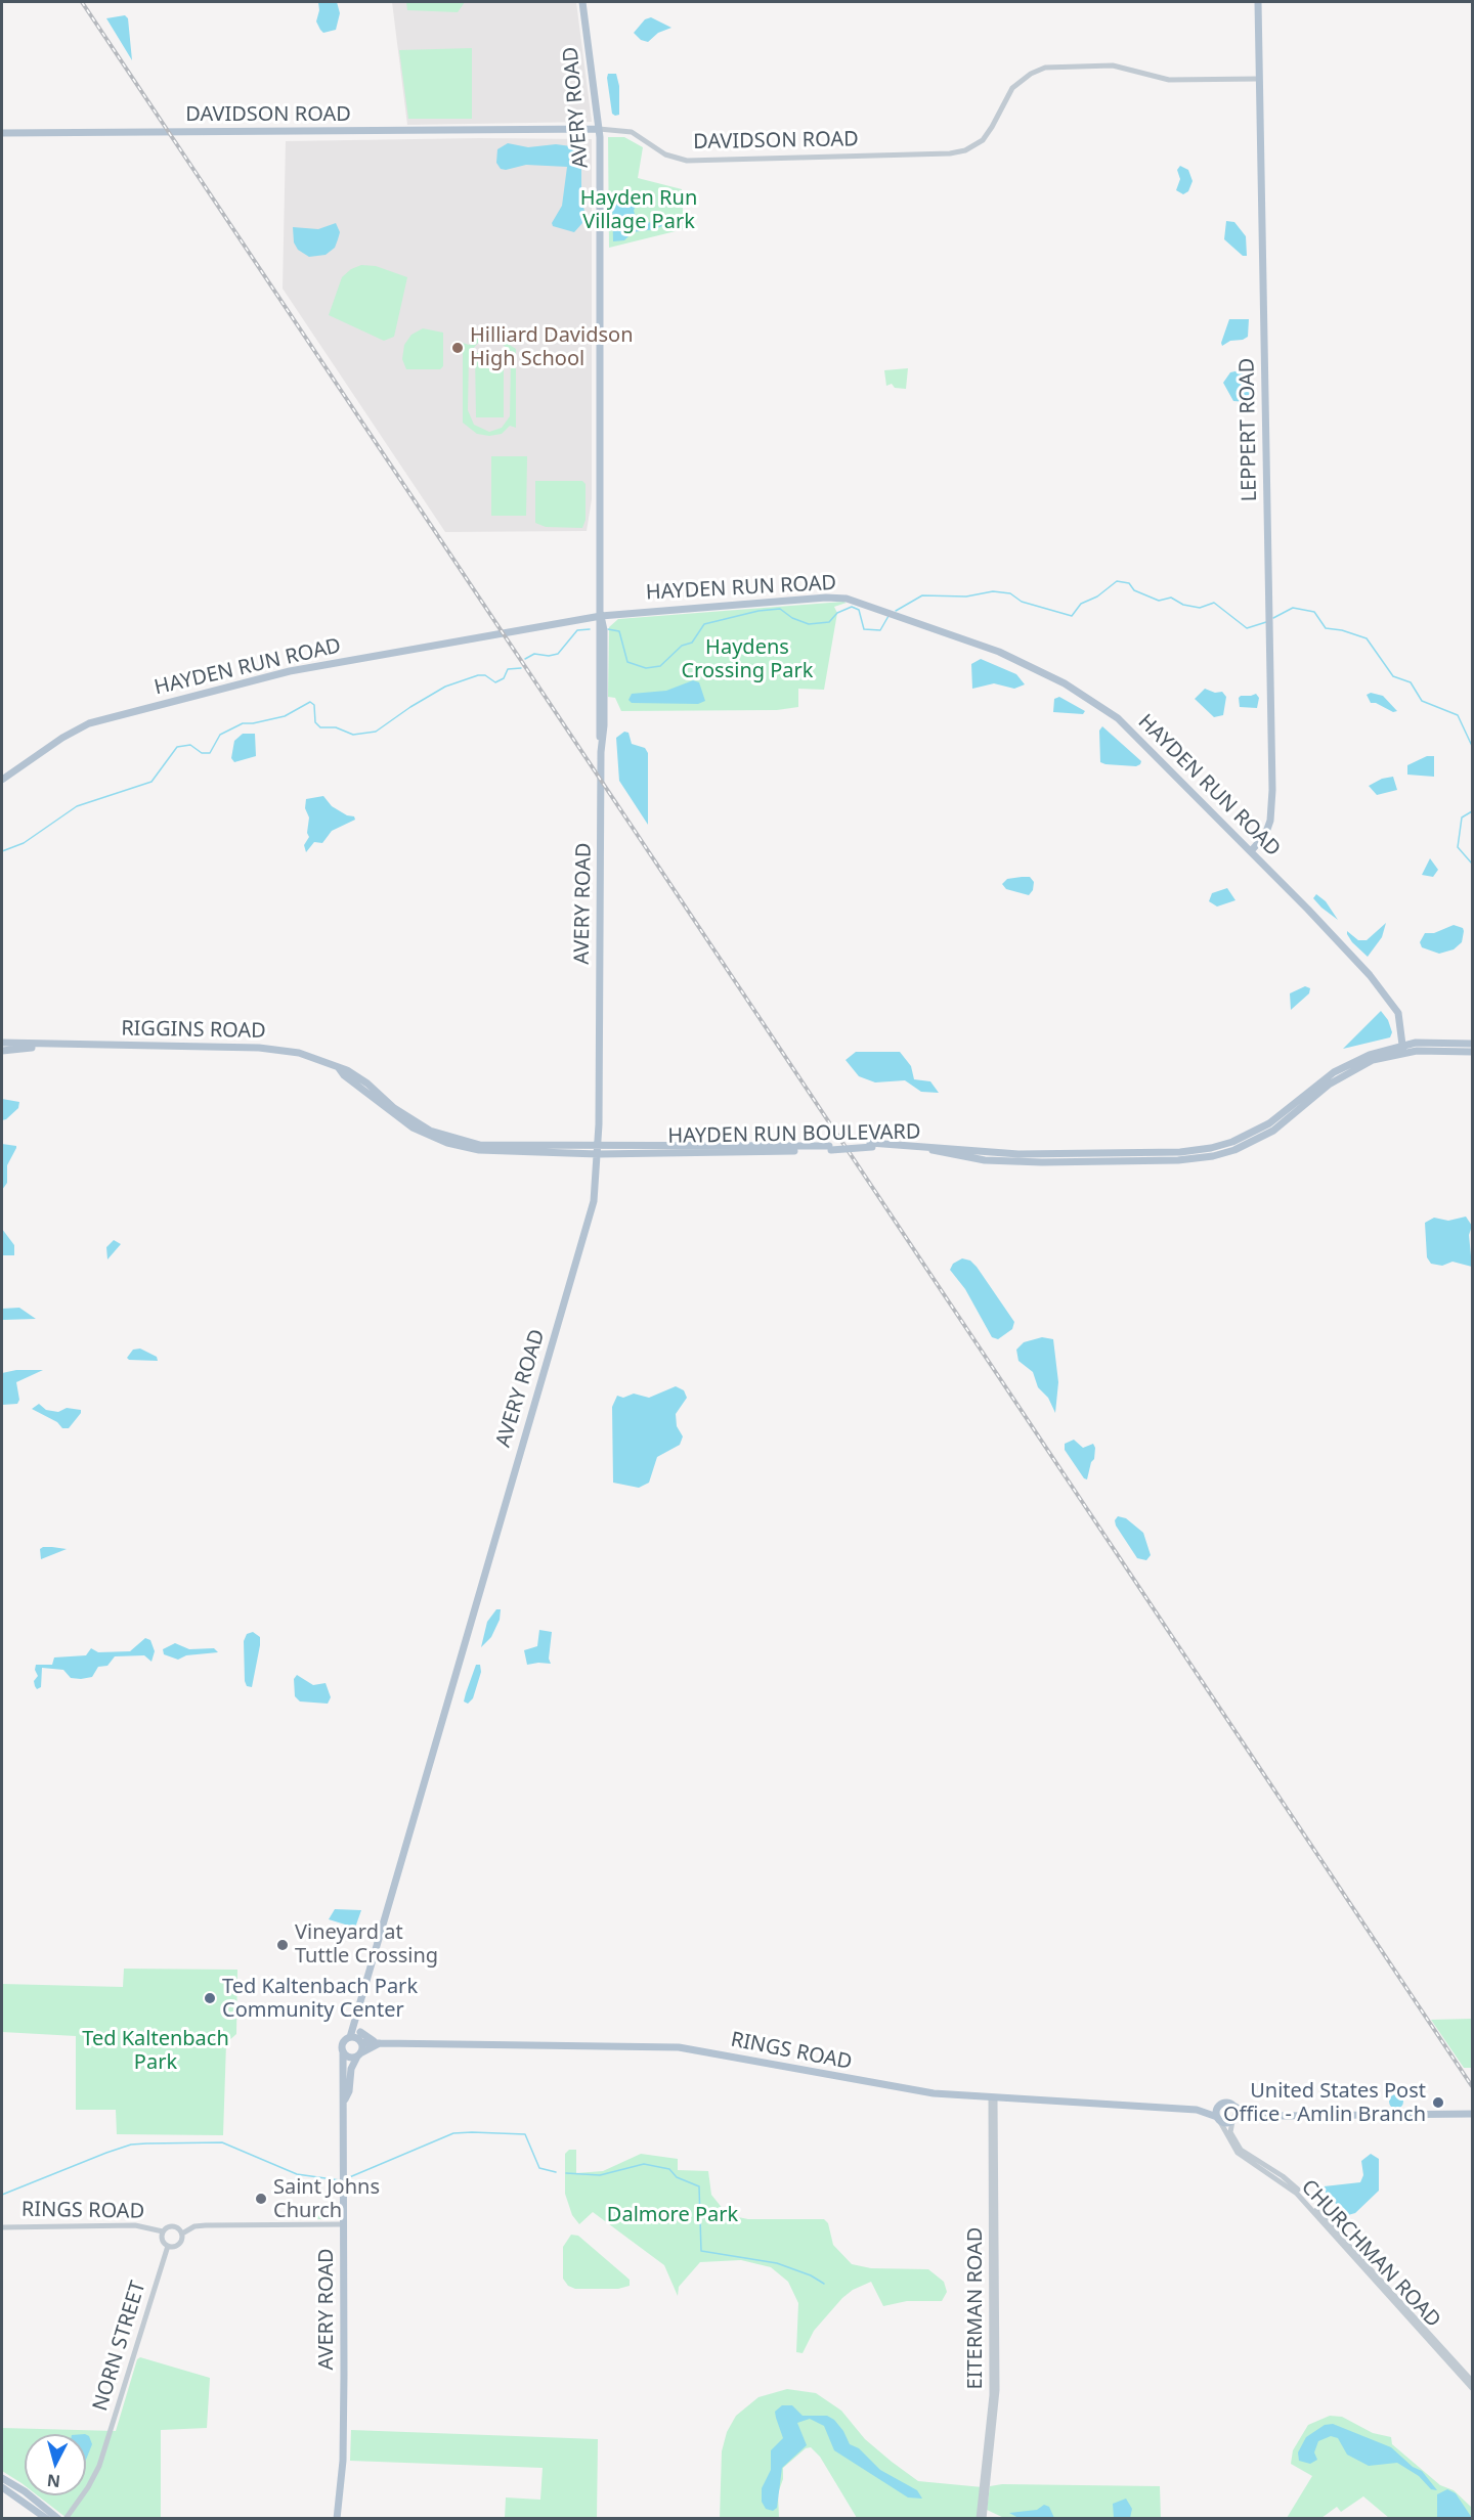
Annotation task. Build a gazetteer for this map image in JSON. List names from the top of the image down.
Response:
{
  "streets": {
    "main road": [
      "AVERY ROAD",
      "DAVIDSON ROAD",
      "LEPPERT ROAD",
      "HAYDEN RUN ROAD",
      "RIGGINS ROAD",
      "HAYDEN RUN BOULEVARD",
      "RINGS ROAD"
    ],
    "street": ["CHURCHMAN ROAD", "EITERMAN ROAD", "NORN STREET"]
  },
  "crossings": [
    ["AVERY ROAD", "DAVIDSON ROAD"],
    ["AVERY ROAD", "HAYDEN RUN ROAD"],
    ["AVERY ROAD", "RIGGINS ROAD"],
    ["AVERY ROAD", "HAYDEN RUN BOULEVARD"],
    ["AVERY ROAD", "RINGS ROAD"],
    ["DAVIDSON ROAD", "LEPPERT ROAD"],
    ["LEPPERT ROAD", "HAYDEN RUN ROAD"],
    ["HAYDEN RUN ROAD", "HAYDEN RUN BOULEVARD"],
    ["RIGGINS ROAD", "HAYDEN RUN BOULEVARD"],
    ["RINGS ROAD", "CHURCHMAN ROAD"],
    ["RINGS ROAD", "EITERMAN ROAD"],
    ["RINGS ROAD", "NORN STREET"]
  ],
  "parks": [
    "Hayden Run Village Park",
    "Haydens Crossing Park",
    "Ted Kaltenbach Park",
    "Dalmore Park"
  ],
  "places": [
    "Hilliard Davidson High School",
    "Vineyard at Tuttle Crossing",
    "Ted Kaltenbach Park Community Center",
    "United States Post Office - Amlin Branch",
    "Saint Johns Church"
  ],
  "north": "bottom"
}
